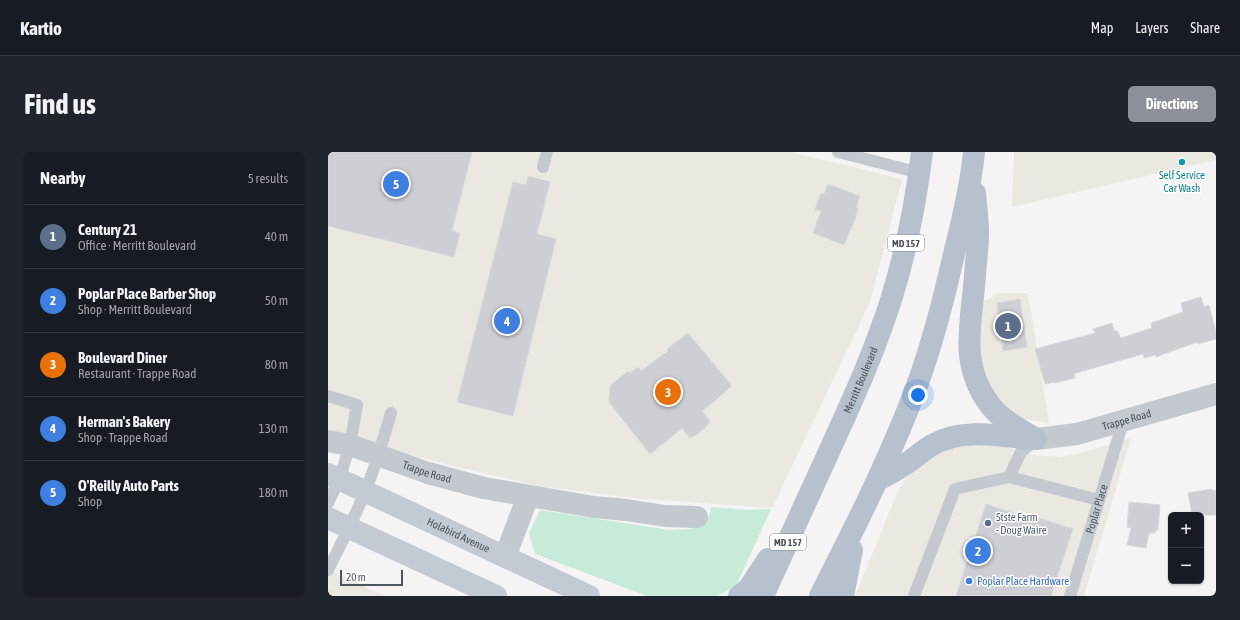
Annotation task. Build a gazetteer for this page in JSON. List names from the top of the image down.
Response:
{
  "streets": {
    "main road": ["MD 157", "Merritt Boulevard", "Holabird Avenue"],
    "street": ["Trappe Road"],
    "lane": ["Poplar Place"]
  },
  "crossings": [
    ["Trappe Road", "Poplar Place"]
  ],
  "places": ["Self Service Car Wash", "Stste Farm - Doug Waire", "Poplar Place Hardware"],
  "scale_bar": "20 m",
  "page": {
    "header": "Kartio",
    "nav": ["Map", "Layers", "Share"],
    "buttons": "Directions",
    "title": "Find us",
    "heading": ["Nearby", "5 results"],
    "pins": [
      "5",
      "4",
      "1",
      "3",
      "2"
    ],
    "list": [
      {
        "mark": "1",
        "name": "Century 21",
        "note": "Office · Merritt Boulevard",
        "value": "40 m"
      },
      {
        "mark": "2",
        "name": "Poplar Place Barber Shop",
        "note": "Shop · Merritt Boulevard",
        "value": "50 m"
      },
      {
        "mark": "3",
        "name": "Boulevard Diner",
        "note": "Restaurant · Trappe Road",
        "value": "80 m"
      },
      {
        "mark": "4",
        "name": "Herman's Bakery",
        "note": "Shop · Trappe Road",
        "value": "130 m"
      },
      {
        "mark": "5",
        "name": "O'Reilly Auto Parts",
        "note": "Shop",
        "value": "180 m"
      }
    ],
    "map_buttons": ["+", "−"],
    "scale": "20 m"
  }
}
